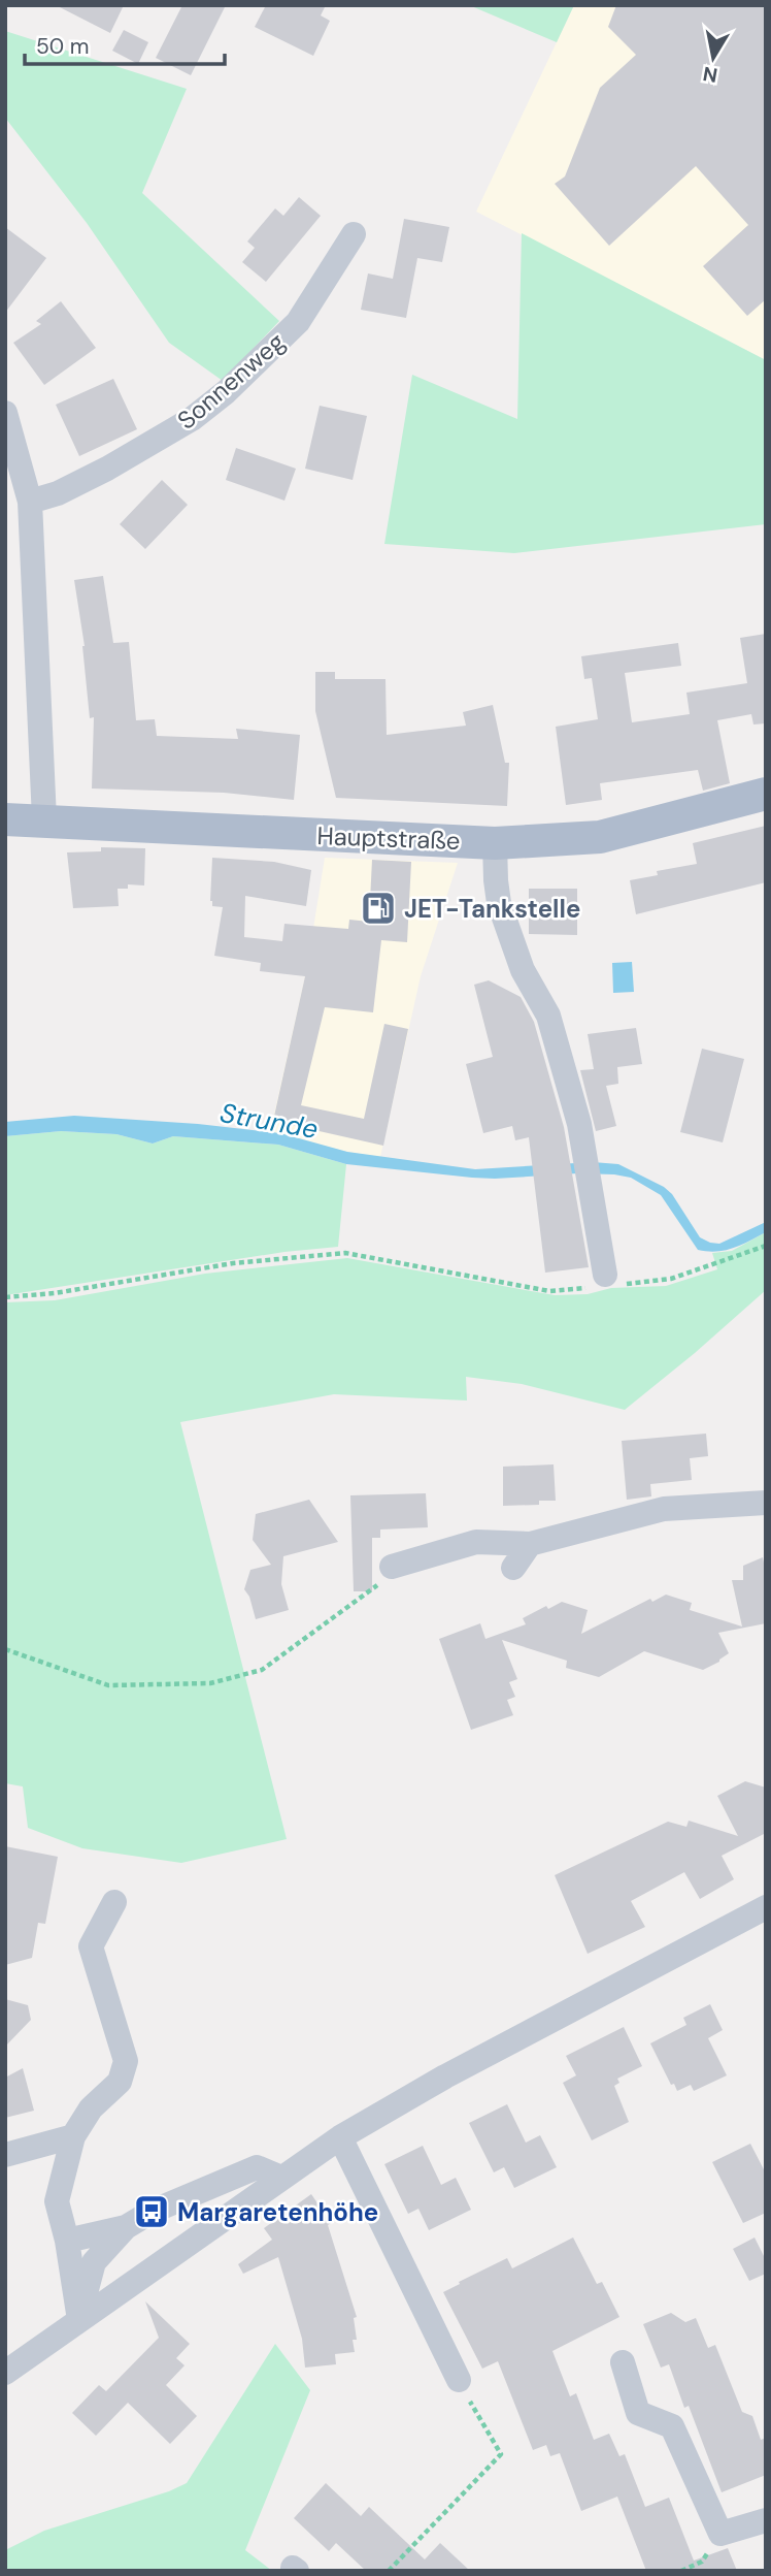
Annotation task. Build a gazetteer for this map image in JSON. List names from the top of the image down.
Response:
{
  "streets": {
    "main road": ["Hauptstraße"],
    "street": ["Sonnenweg"]
  },
  "water": ["Strunde"],
  "places": {
    "fuel station": ["JET-Tankstelle"],
    "bus stop": ["Margaretenhöhe"]
  },
  "scale_bar": "50 m",
  "north": "bottom"
}
